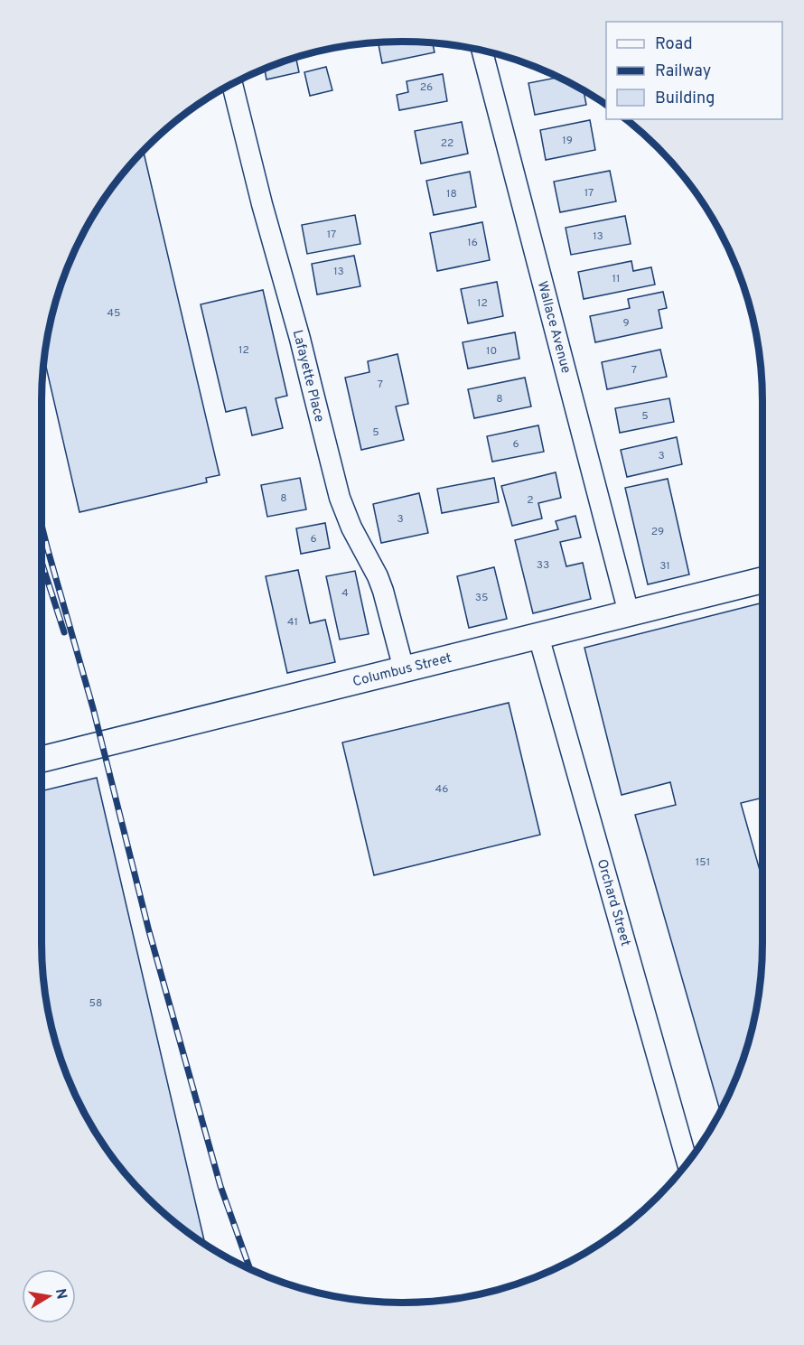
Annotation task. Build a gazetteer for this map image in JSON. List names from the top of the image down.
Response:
{
  "streets": {
    "street": [
      "Wallace Avenue",
      "Lafayette Place",
      "Columbus Street",
      "Orchard Street"
    ]
  },
  "crossings": [
    ["Wallace Avenue", "Columbus Street"],
    ["Lafayette Place", "Columbus Street"],
    ["Columbus Street", "Orchard Street"]
  ],
  "house_numbers": [
    "26",
    "19",
    "22",
    "17",
    "18",
    "17",
    "13",
    "16",
    "13",
    "11",
    "12",
    "45",
    "9",
    "12",
    "10",
    "7",
    "7",
    "8",
    "5",
    "5",
    "6",
    "3",
    "8",
    "2",
    "3",
    "29",
    "6",
    "33",
    "31",
    "4",
    "35",
    "41",
    "46",
    "151",
    "58"
  ],
  "legend": ["Road", "Railway", "Building"],
  "north": "right"
}
